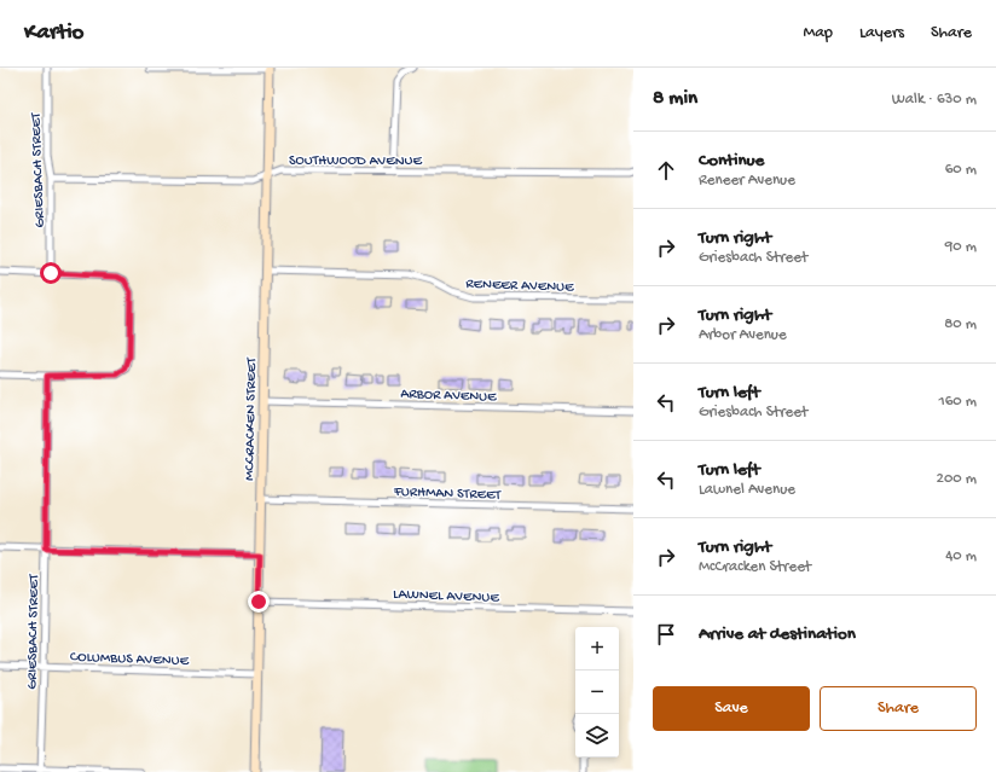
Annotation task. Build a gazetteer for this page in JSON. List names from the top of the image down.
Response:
{
  "streets": {
    "street": [
      "SOUTHWOOD AVENUE",
      "GRIESBACH STREET",
      "RENEER AVENUE",
      "ARBOR AVENUE",
      "MCCRACKEN STREET",
      "FURHMAN STREET",
      "LAWNEL AVENUE",
      "COLUMBUS AVENUE"
    ]
  },
  "crossings": [
    ["SOUTHWOOD AVENUE", "GRIESBACH STREET"],
    ["SOUTHWOOD AVENUE", "MCCRACKEN STREET"],
    ["GRIESBACH STREET", "COLUMBUS AVENUE"],
    ["RENEER AVENUE", "MCCRACKEN STREET"],
    ["ARBOR AVENUE", "MCCRACKEN STREET"],
    ["MCCRACKEN STREET", "FURHMAN STREET"],
    ["MCCRACKEN STREET", "LAWNEL AVENUE"],
    ["MCCRACKEN STREET", "COLUMBUS AVENUE"]
  ],
  "page": {
    "header": "Kartio",
    "nav": ["Map", "Layers", "Share"],
    "heading": ["8 min", "Walk · 630 m"],
    "list": [
      ["Continue", "Reneer Avenue", "60 m"],
      ["Turn right", "Griesbach Street", "90 m"],
      ["Turn right", "Arbor Avenue", "80 m"],
      ["Turn left", "Griesbach Street", "160 m"],
      ["Turn left", "Lawnel Avenue", "200 m"],
      ["Turn right", "McCracken Street", "40 m"],
      "Arrive at destination"
    ],
    "map_buttons": ["+", "−"],
    "buttons": ["Save", "Share"]
  }
}
